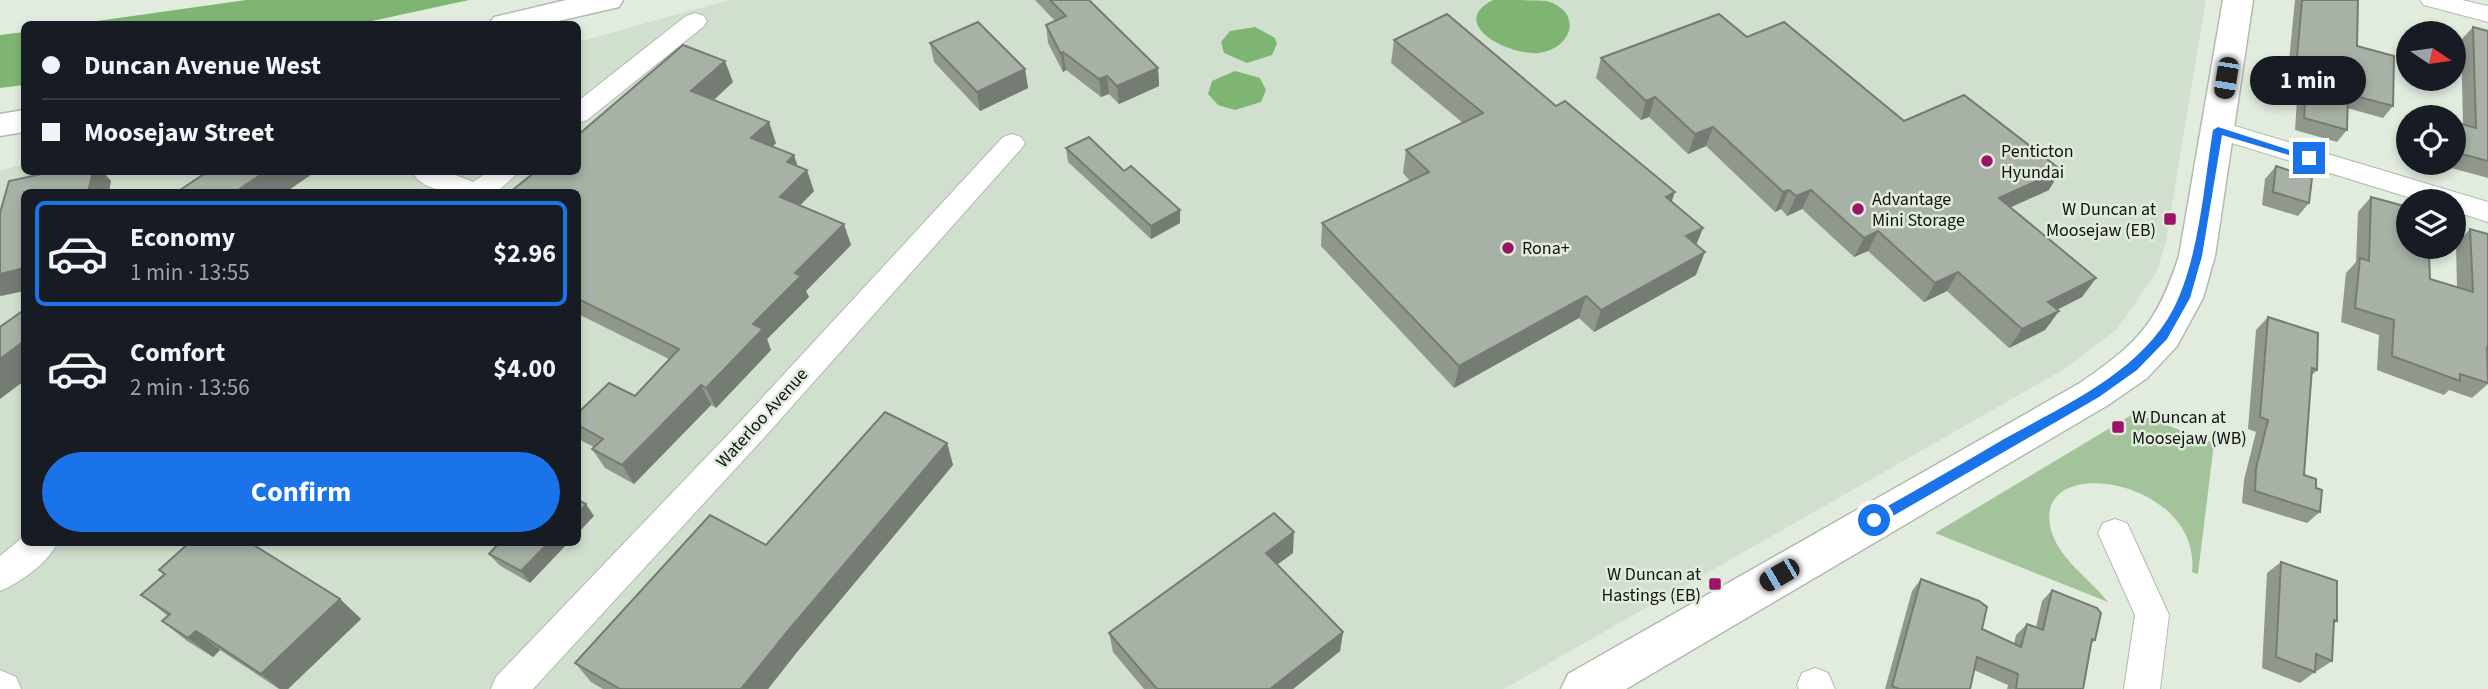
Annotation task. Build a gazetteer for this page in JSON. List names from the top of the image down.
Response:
{
  "streets": {
    "street": ["Waterloo Avenue"]
  },
  "places": {
    "other": ["Penticton Hyundai", "Advantage Mini Storage", "Rona+"],
    "transit": ["W Duncan at Moosejaw (EB)", "W Duncan at Moosejaw (WB)", "W Duncan at Hastings (EB)"]
  },
  "north": "right",
  "page": {
    "banner": ["Duncan Avenue West", "Moosejaw Street"],
    "bubble": "1 min",
    "list": [
      {
        "name": "Economy",
        "note": "1 min · 13:55",
        "value": "$2.96"
      },
      {
        "name": "Comfort",
        "note": "2 min · 13:56",
        "value": "$4.00"
      }
    ],
    "buttons": "Confirm"
  }
}
